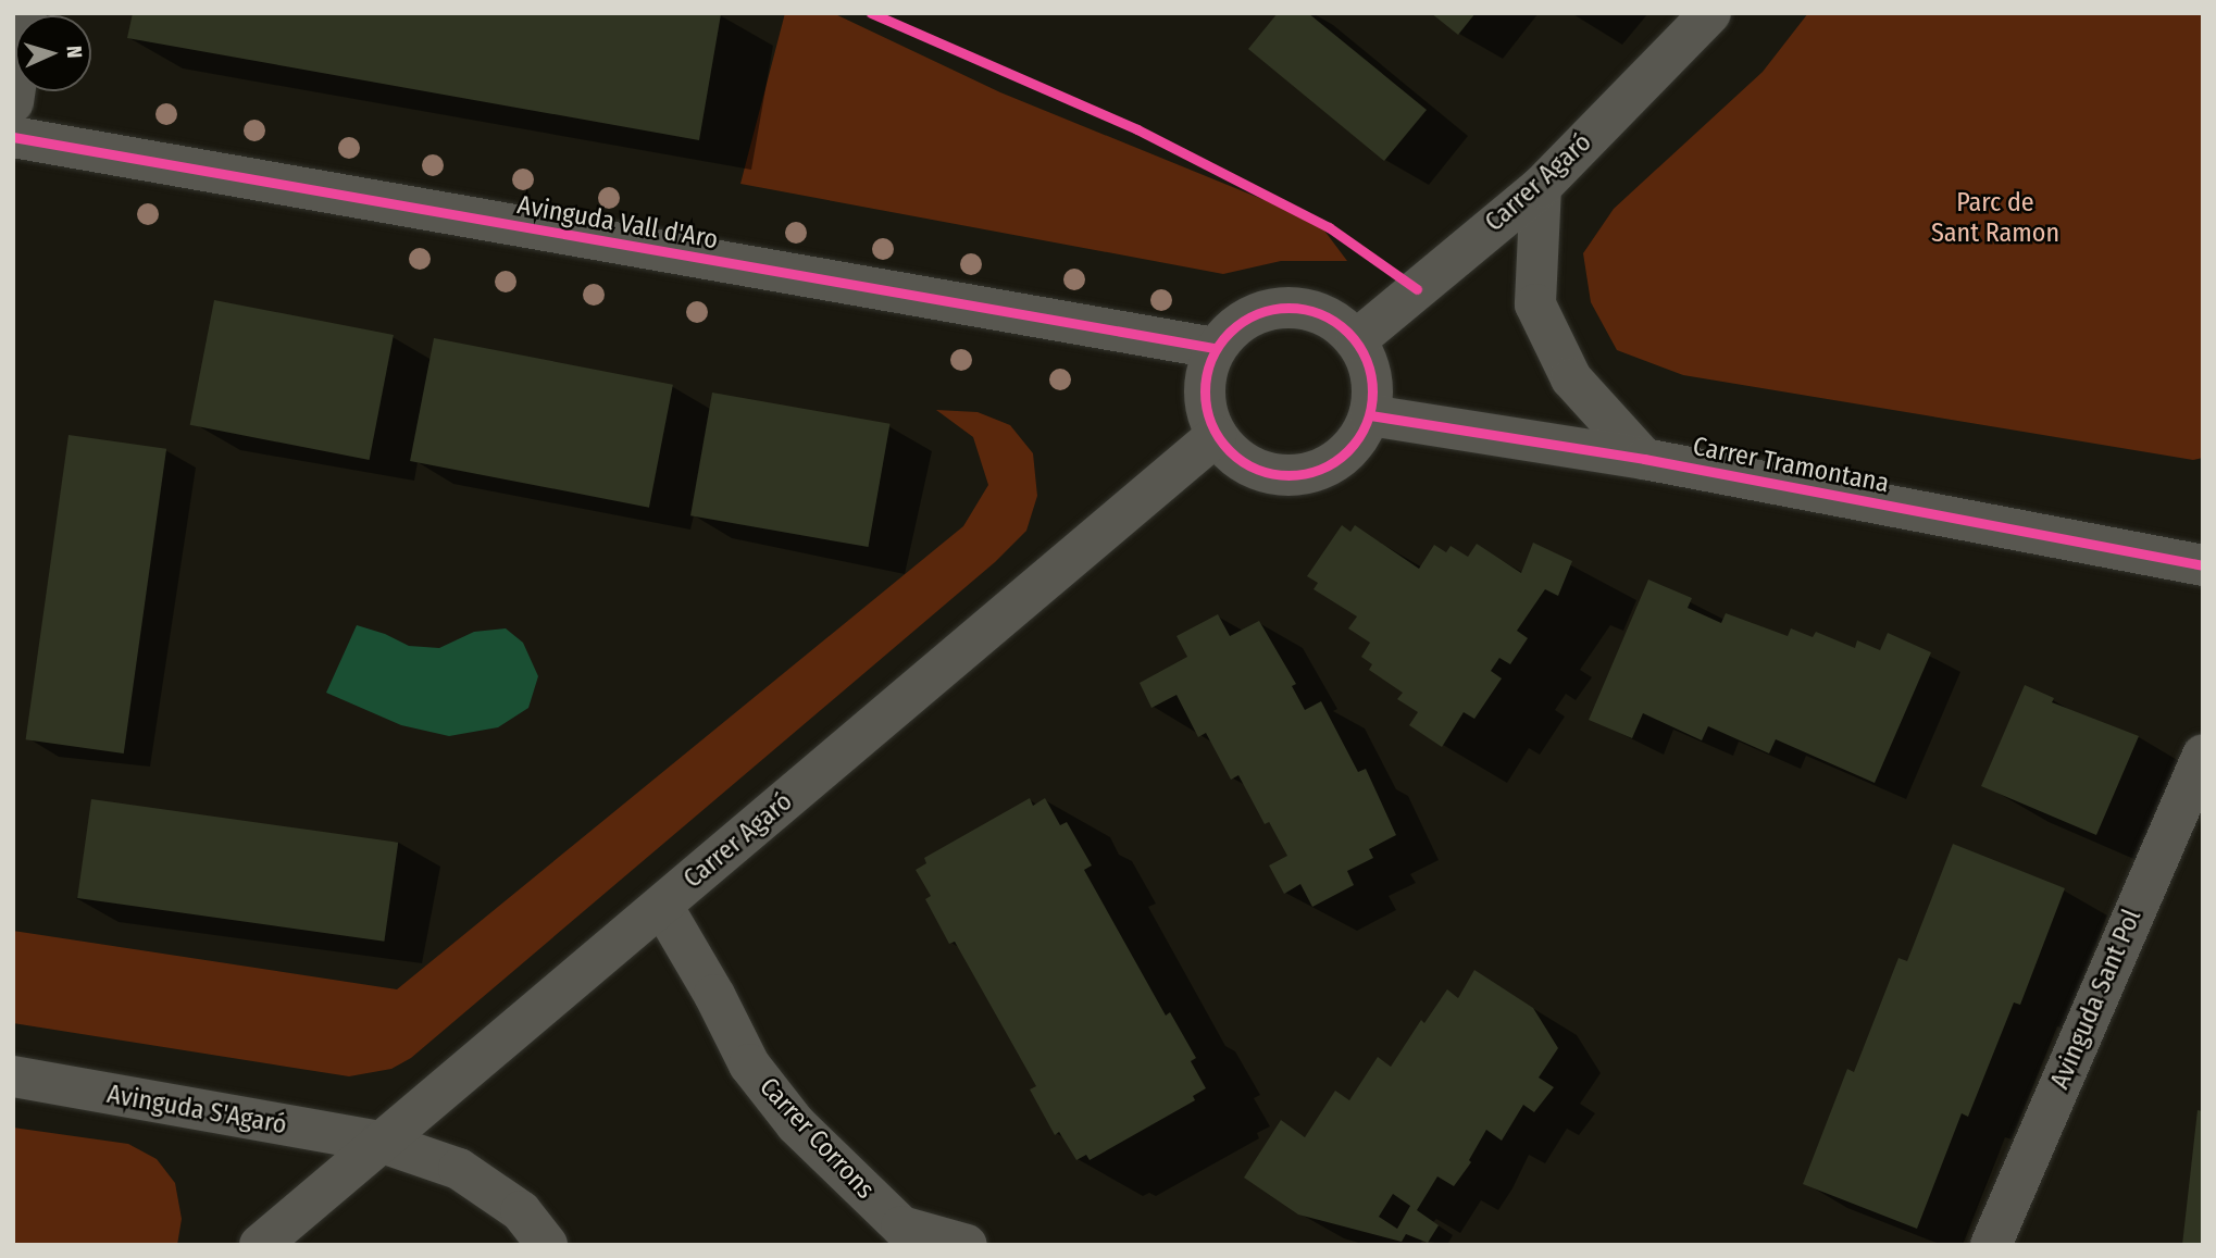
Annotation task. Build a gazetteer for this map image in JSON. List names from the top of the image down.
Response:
{
  "streets": {
    "street": [
      "Carrer Agaró",
      "Avinguda Vall d'Aro",
      "Carrer Tramontana",
      "Avinguda Sant Pol",
      "Avinguda S'Agaró",
      "Carrer Corrons"
    ]
  },
  "crossings": [
    ["Carrer Agaró", "Avinguda Vall d'Aro"],
    ["Carrer Agaró", "Carrer Tramontana"],
    ["Carrer Agaró", "Avinguda S'Agaró"],
    ["Carrer Agaró", "Carrer Corrons"],
    ["Avinguda Vall d'Aro", "Carrer Tramontana"]
  ],
  "parks": ["Parc de Sant Ramon"],
  "north": "right"
}
